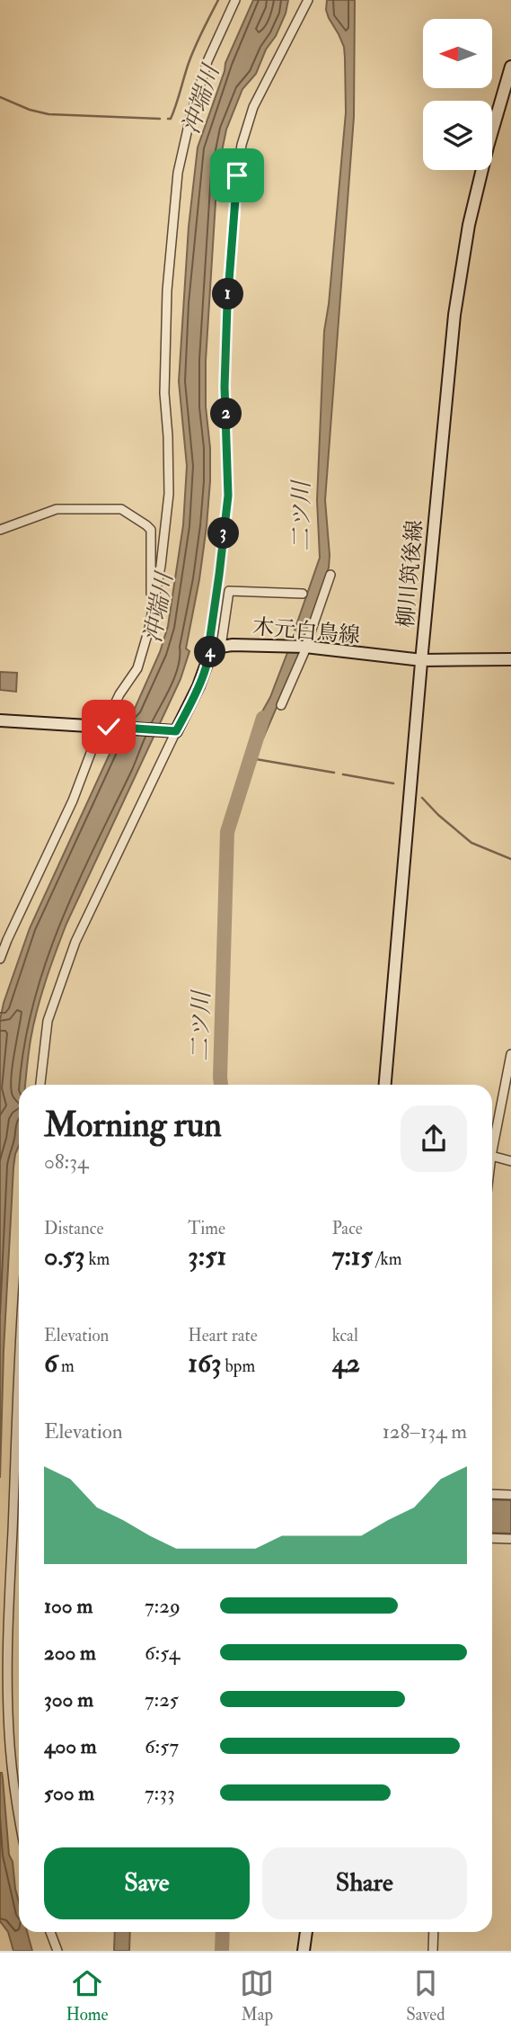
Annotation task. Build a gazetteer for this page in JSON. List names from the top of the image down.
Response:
{
  "streets": {
    "main road": ["柳川筑後線", "木元白鳥線"]
  },
  "crossings": [
    ["柳川筑後線", "木元白鳥線"]
  ],
  "water": ["沖端川", "二ツ川"],
  "north": "left",
  "page": {
    "pins": [
      "1",
      "2",
      "3",
      "4"
    ],
    "heading": ["Morning run", "08:34"],
    "stats": [
      ["Distance", "0.53 km"],
      ["Time", "3:51"],
      ["Pace", "7:15 /km"],
      ["Elevation", "6 m"],
      ["Heart rate", "163 bpm"],
      ["kcal", "42"]
    ],
    "chart": ["Elevation", "128–134 m"],
    "list": [
      {
        "name": "100 m",
        "note": "7:29"
      },
      {
        "name": "200 m",
        "note": "6:54"
      },
      {
        "name": "300 m",
        "note": "7:25"
      },
      {
        "name": "400 m",
        "note": "6:57"
      },
      {
        "name": "500 m",
        "note": "7:33"
      }
    ],
    "buttons": ["Save", "Share"],
    "tabs": ["Home", "Map", "Saved"]
  }
}
